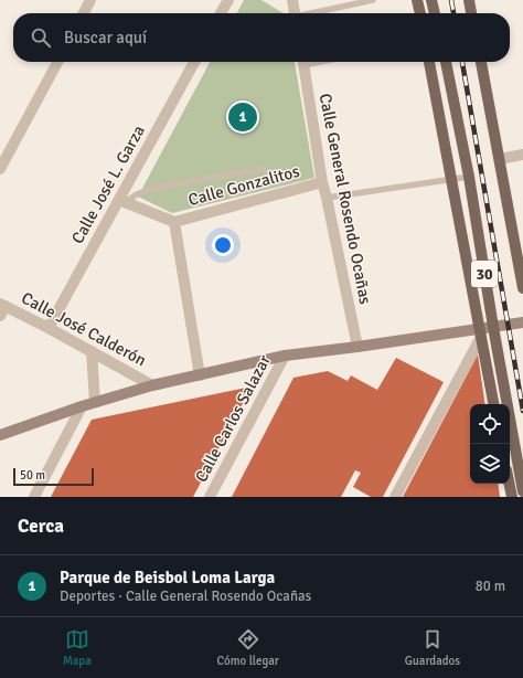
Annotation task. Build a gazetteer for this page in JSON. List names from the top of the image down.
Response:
{
  "streets": {
    "main road": ["30"],
    "street": [
      "Calle José L. Garza",
      "Calle Gonzalitos",
      "Calle General Rosendo Ocañas",
      "Calle José Calderón",
      "Calle Carlos Salazar"
    ]
  },
  "crossings": [
    ["Calle José L. Garza", "Calle José Calderón"],
    ["Calle Gonzalitos", "Calle General Rosendo Ocañas"]
  ],
  "scale_bar": "50 m",
  "page": {
    "search": "Buscar aquí",
    "pins": "1",
    "scale": "50 m",
    "heading": "Cerca",
    "list": [
      {
        "mark": "1",
        "name": "Parque de Beisbol Loma Larga",
        "note": "Deportes · Calle General Rosendo Ocañas",
        "value": "80 m"
      }
    ],
    "nav": ["Mapa", "Cómo llegar", "Guardados"]
  }
}
